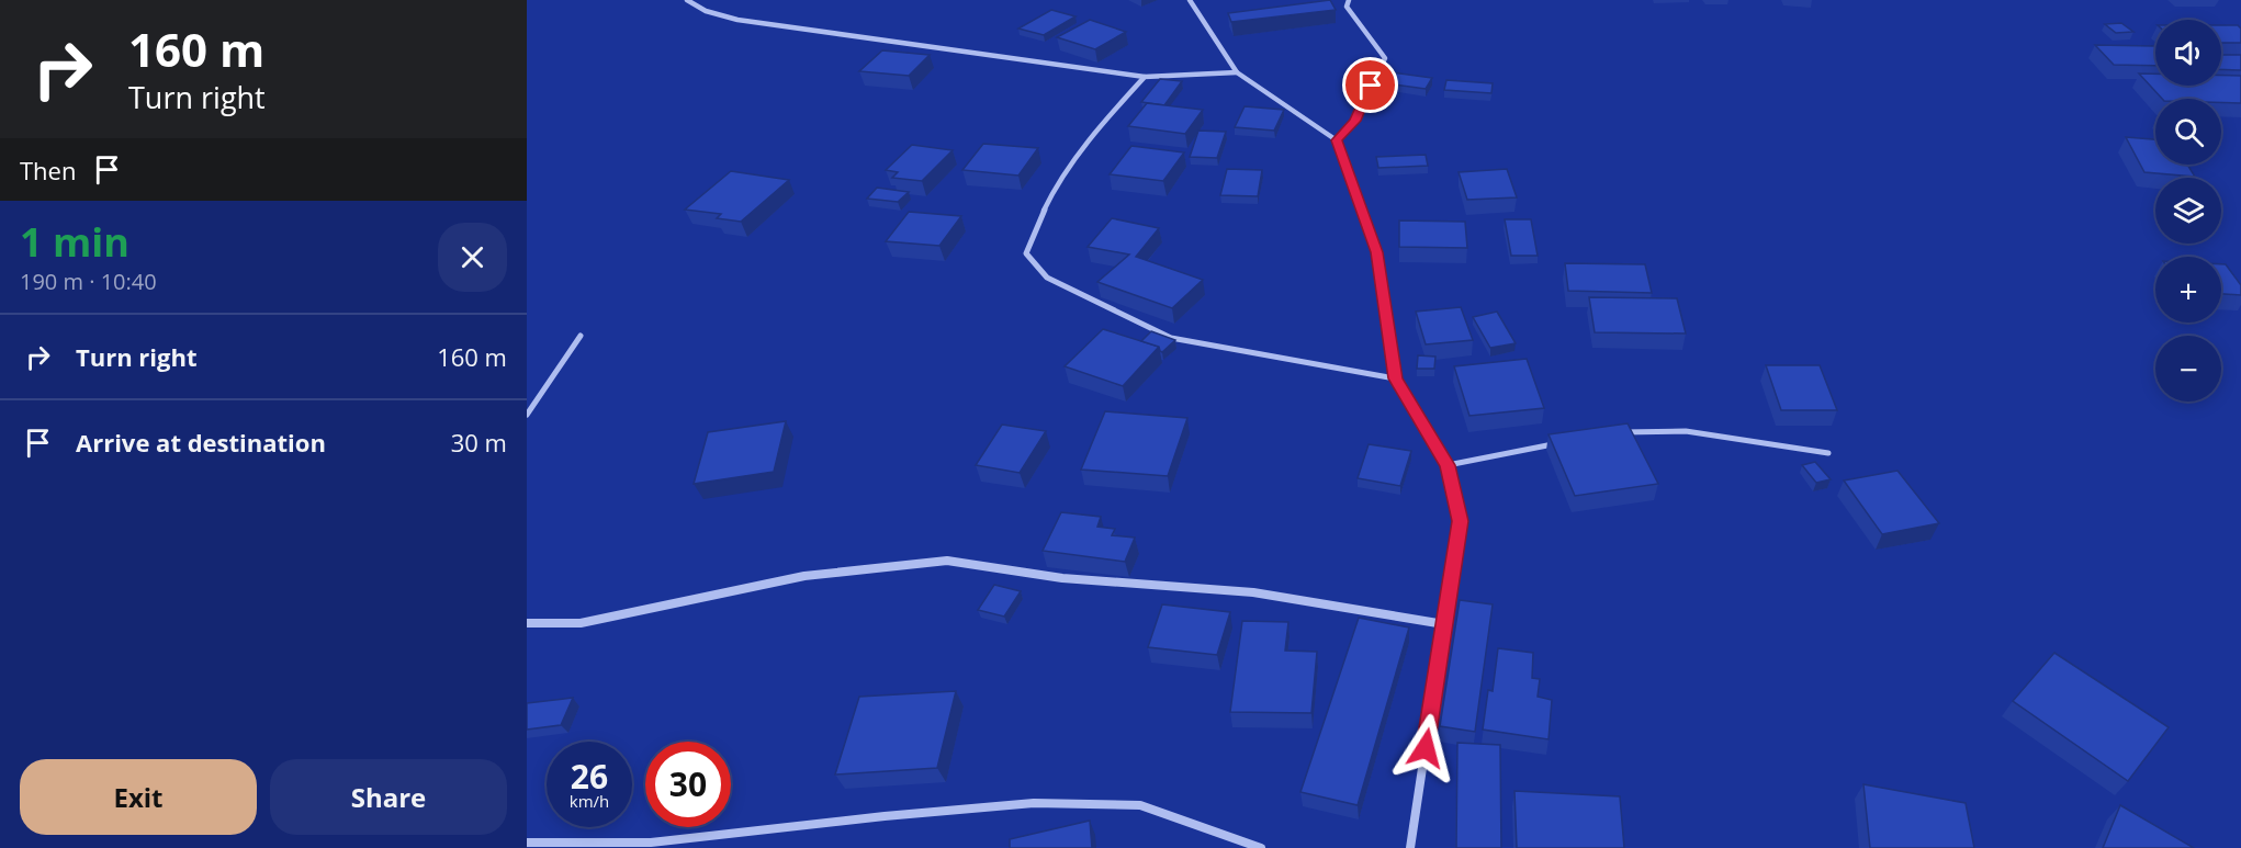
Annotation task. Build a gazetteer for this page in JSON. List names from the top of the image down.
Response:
{
  "page": {
    "turn": ["160 m", "Turn right"],
    "map_buttons": ["+", "−"],
    "then": "Then",
    "heading": ["1 min", "190 m · 10:40"],
    "list": [
      {
        "name": "Turn right",
        "value": "160 m"
      },
      {
        "name": "Arrive at destination",
        "value": "30 m"
      }
    ],
    "speed": "26 km/h",
    "limit": "30",
    "buttons": ["Exit", "Share"]
  }
}
